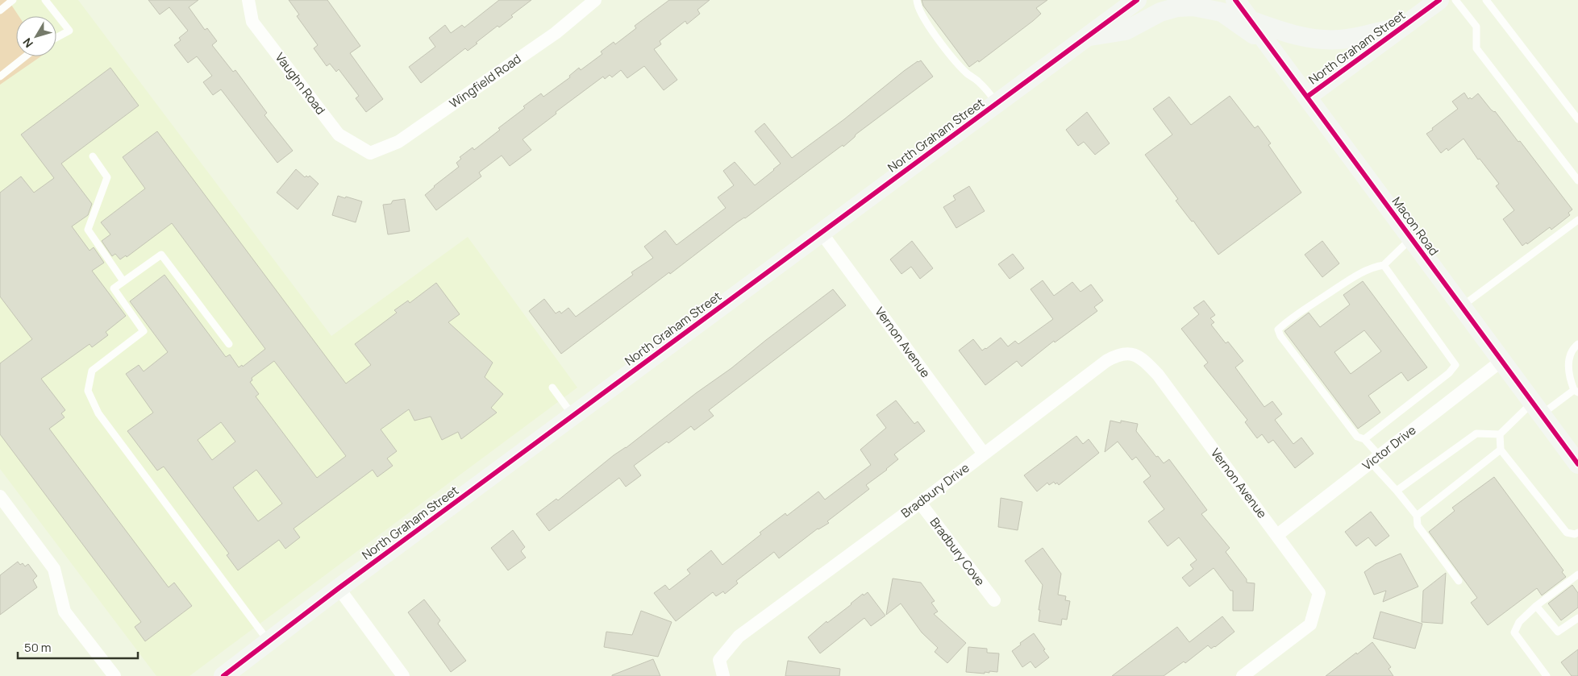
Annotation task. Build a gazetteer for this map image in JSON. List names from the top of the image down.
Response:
{
  "streets": {
    "main road": ["North Graham Street", "Macon Road"],
    "street": [
      "Wingfield Road",
      "Vaughn Road",
      "Vernon Avenue",
      "Victor Drive",
      "Bradbury Drive",
      "Bradbury Cove"
    ]
  },
  "crossings": [
    ["North Graham Street", "Macon Road"],
    ["North Graham Street", "Vernon Avenue"],
    ["Wingfield Road", "Vaughn Road"],
    ["Macon Road", "Victor Drive"],
    ["Vernon Avenue", "Victor Drive"],
    ["Vernon Avenue", "Bradbury Drive"],
    ["Bradbury Drive", "Bradbury Cove"]
  ],
  "scale_bar": "50 m",
  "north": "bottom left"
}
